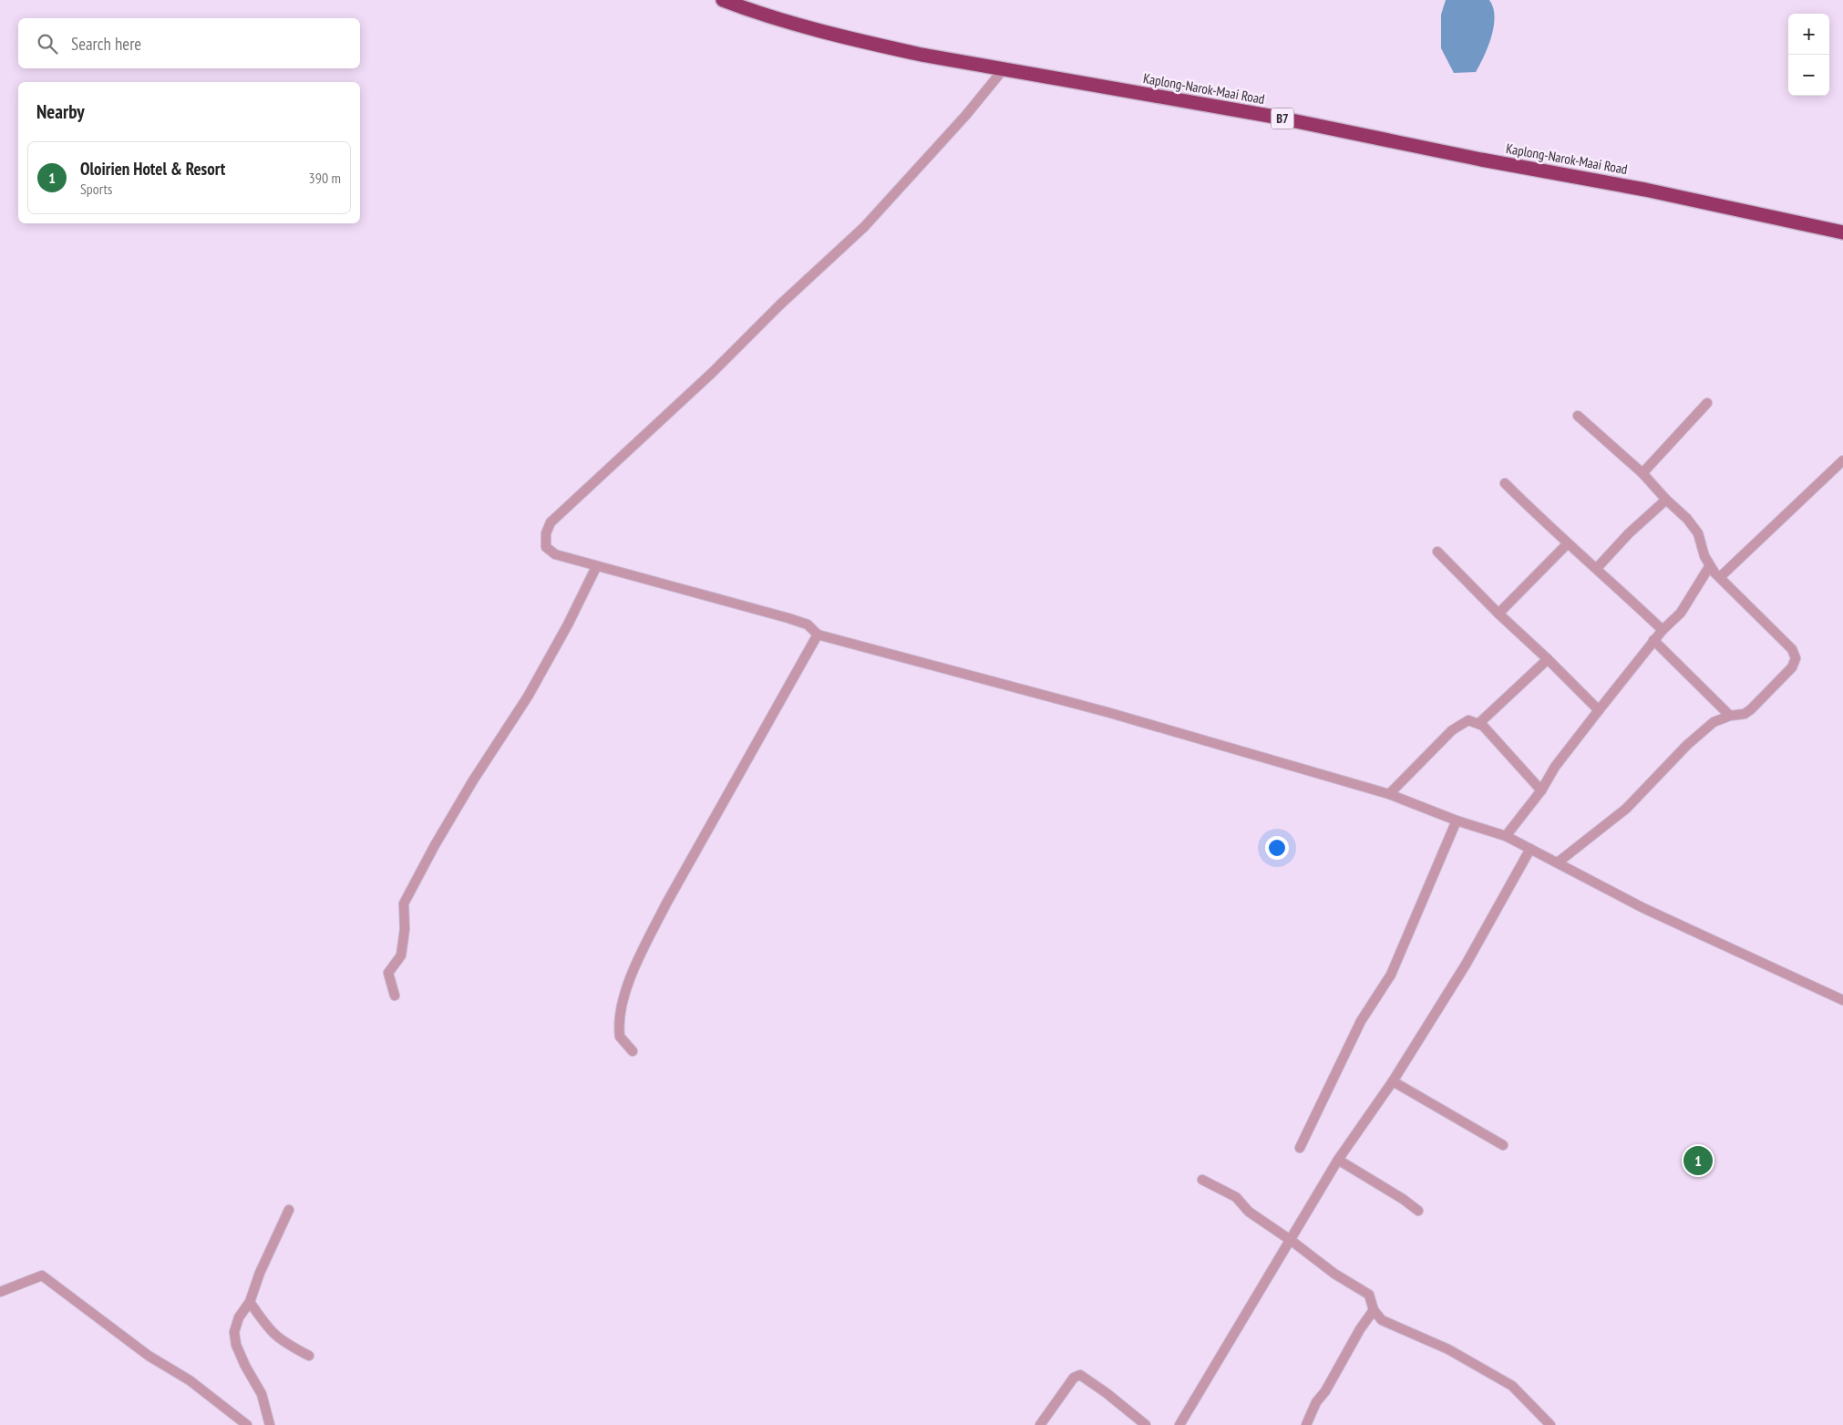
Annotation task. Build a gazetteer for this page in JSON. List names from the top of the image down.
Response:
{
  "streets": {
    "highway": ["Kaplong-Narok-Maai Road", "B7"]
  },
  "page": {
    "map_buttons": ["+", "−"],
    "search": "Search here",
    "heading": "Nearby",
    "list": [
      {
        "mark": "1",
        "name": "Oloirien Hotel & Resort",
        "note": "Sports",
        "value": "390 m"
      }
    ],
    "pins": "1"
  }
}
